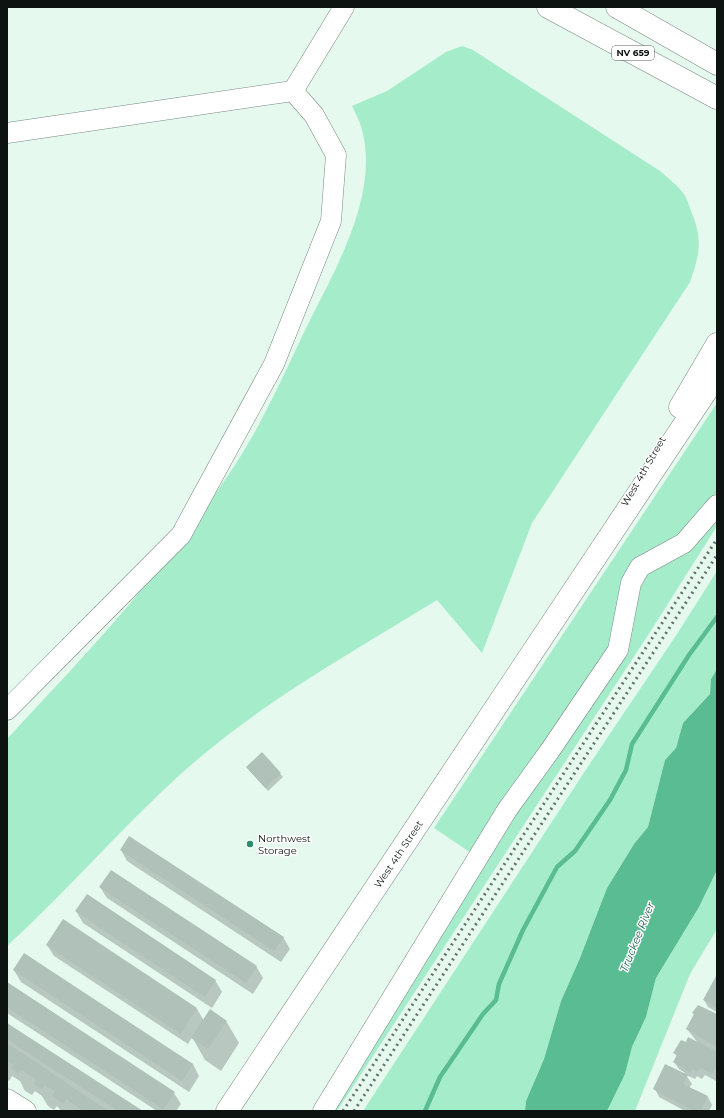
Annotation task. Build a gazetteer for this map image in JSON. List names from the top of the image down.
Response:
{
  "streets": {
    "main road": ["NV 659", "West 4th Street"]
  },
  "water": ["Truckee River"],
  "places": ["Northwest Storage"]
}
